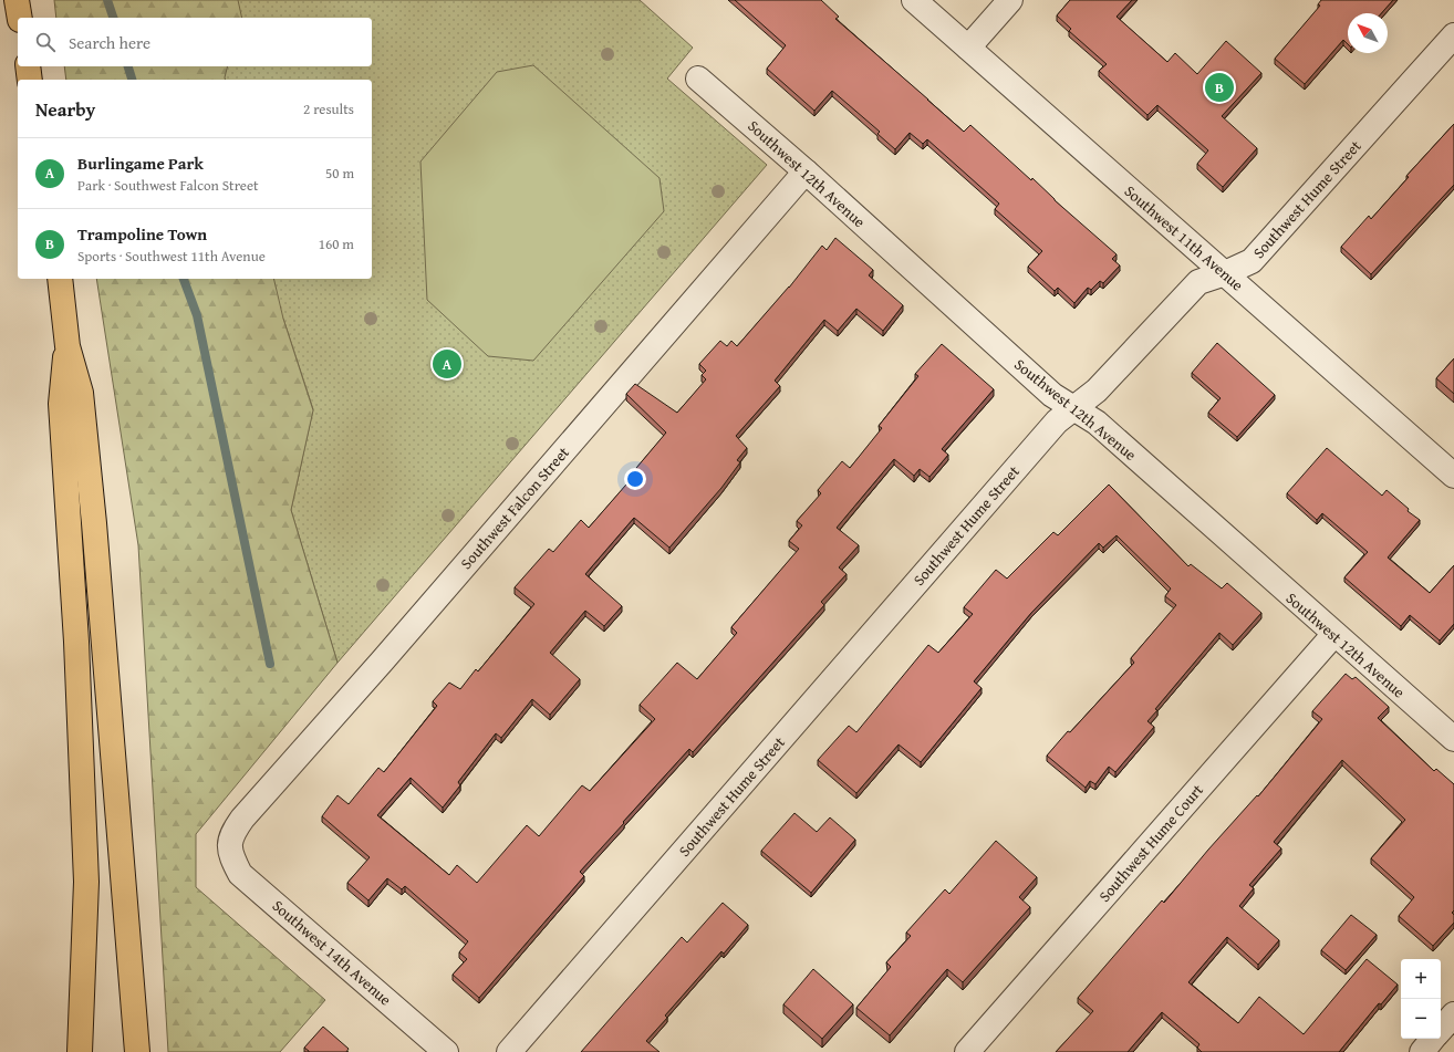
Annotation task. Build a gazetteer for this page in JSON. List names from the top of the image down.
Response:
{
  "streets": {
    "street": [
      "Southwest 12th Avenue",
      "Southwest Hume Street",
      "Southwest 11th Avenue",
      "Southwest Falcon Street",
      "Southwest Hume Court",
      "Southwest 14th Avenue"
    ]
  },
  "crossings": [
    ["Southwest 12th Avenue", "Southwest Hume Street"],
    ["Southwest 12th Avenue", "Southwest Falcon Street"],
    ["Southwest 12th Avenue", "Southwest Hume Court"],
    ["Southwest Hume Street", "Southwest 11th Avenue"],
    ["Southwest Falcon Street", "Southwest 14th Avenue"]
  ],
  "north": "top left",
  "page": {
    "search": "Search here",
    "pins": ["B", "A"],
    "heading": ["Nearby", "2 results"],
    "list": [
      {
        "mark": "A",
        "name": "Burlingame Park",
        "note": "Park · Southwest Falcon Street",
        "value": "50 m"
      },
      {
        "mark": "B",
        "name": "Trampoline Town",
        "note": "Sports · Southwest 11th Avenue",
        "value": "160 m"
      }
    ],
    "map_buttons": ["+", "−"]
  }
}
